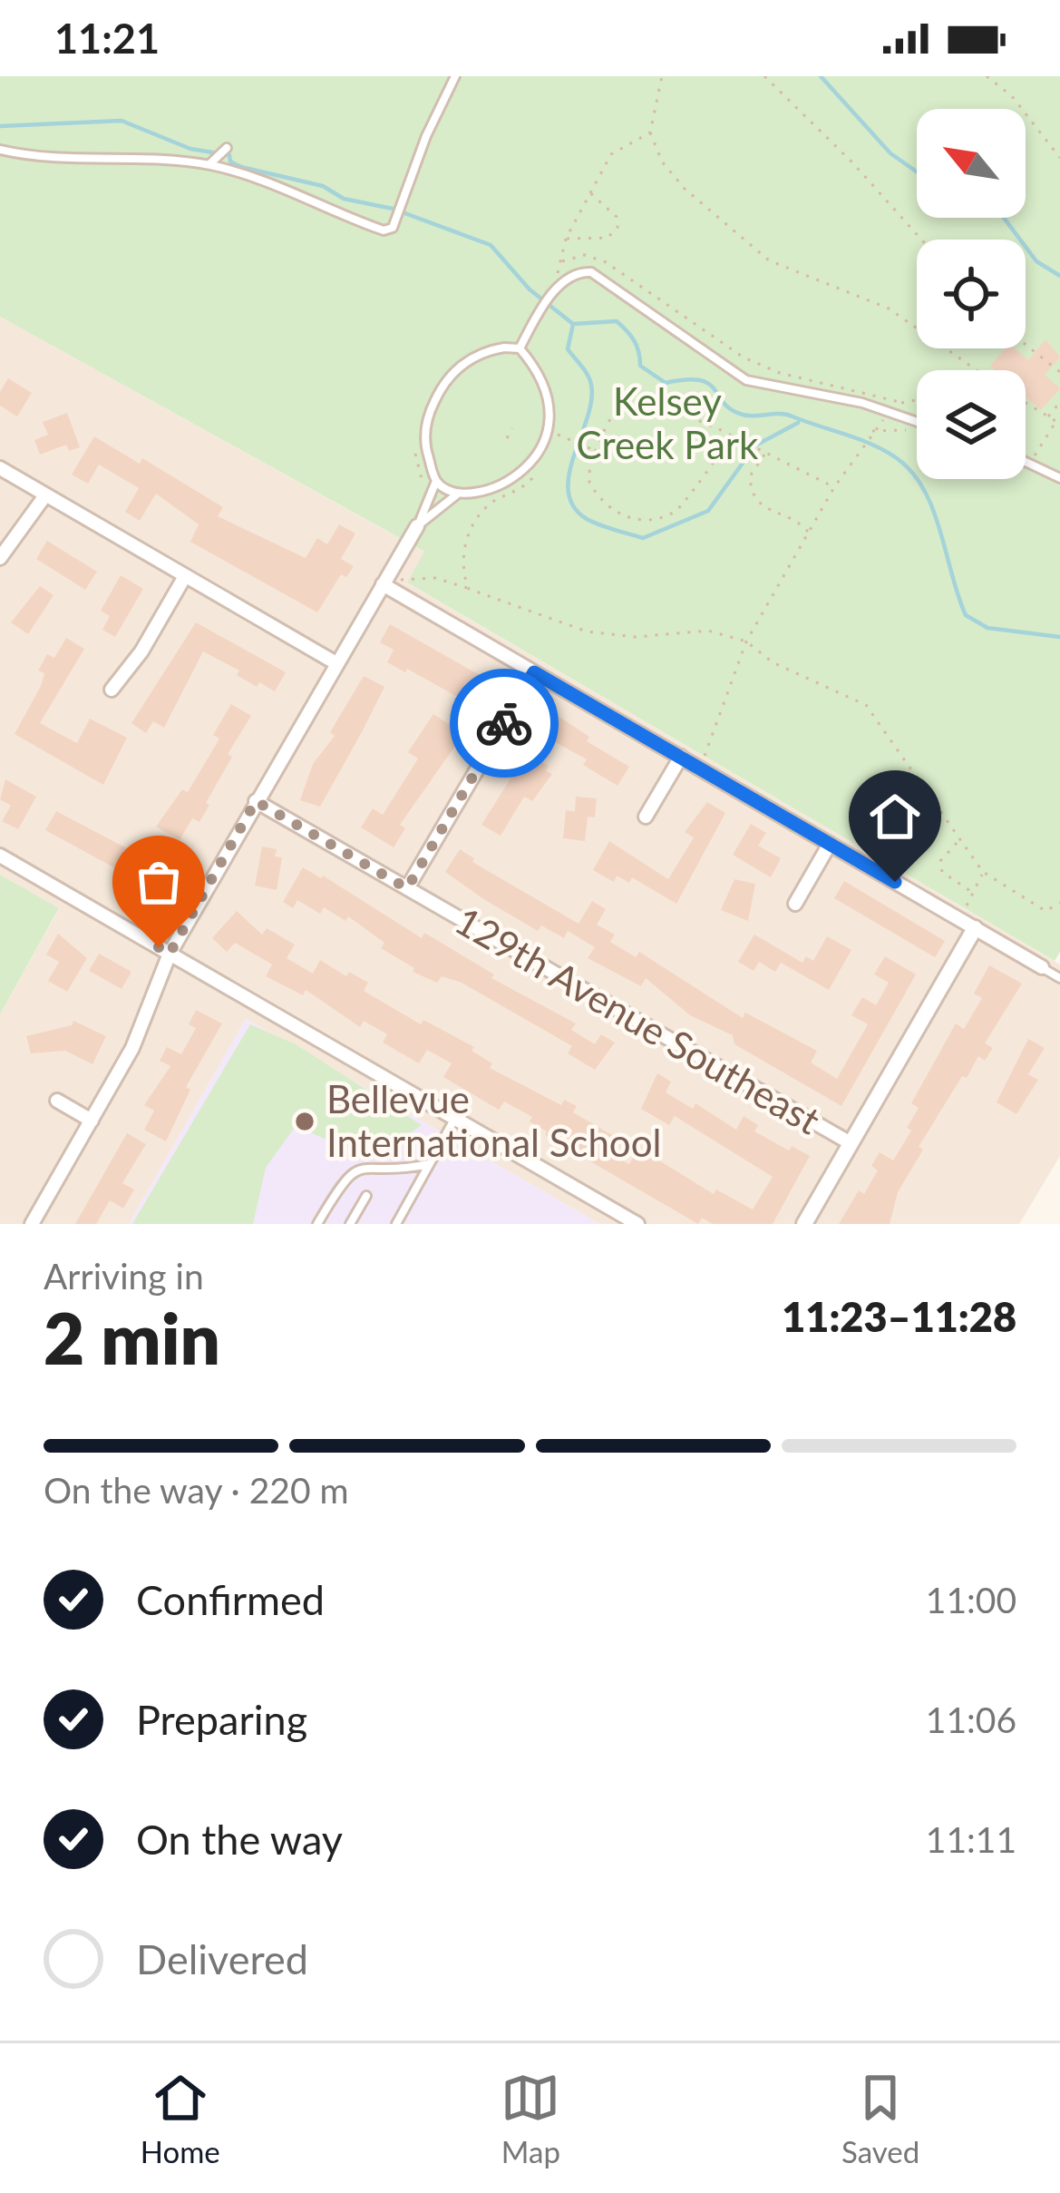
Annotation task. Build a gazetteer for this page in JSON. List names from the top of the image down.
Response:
{
  "streets": {
    "street": ["129th Avenue Southeast"]
  },
  "parks": ["Kelsey Creek Park"],
  "places": ["Bellevue International School"],
  "north": "top left",
  "page": {
    "status": "11:21",
    "heading": ["2 min", "Arriving in", "11:23–11:28"],
    "bar": "On the way · 220 m",
    "list": [
      ["Confirmed", "11:00"],
      ["Preparing", "11:06"],
      ["On the way", "11:11"],
      "Delivered"
    ],
    "tabs": ["Home", "Map", "Saved"]
  }
}
